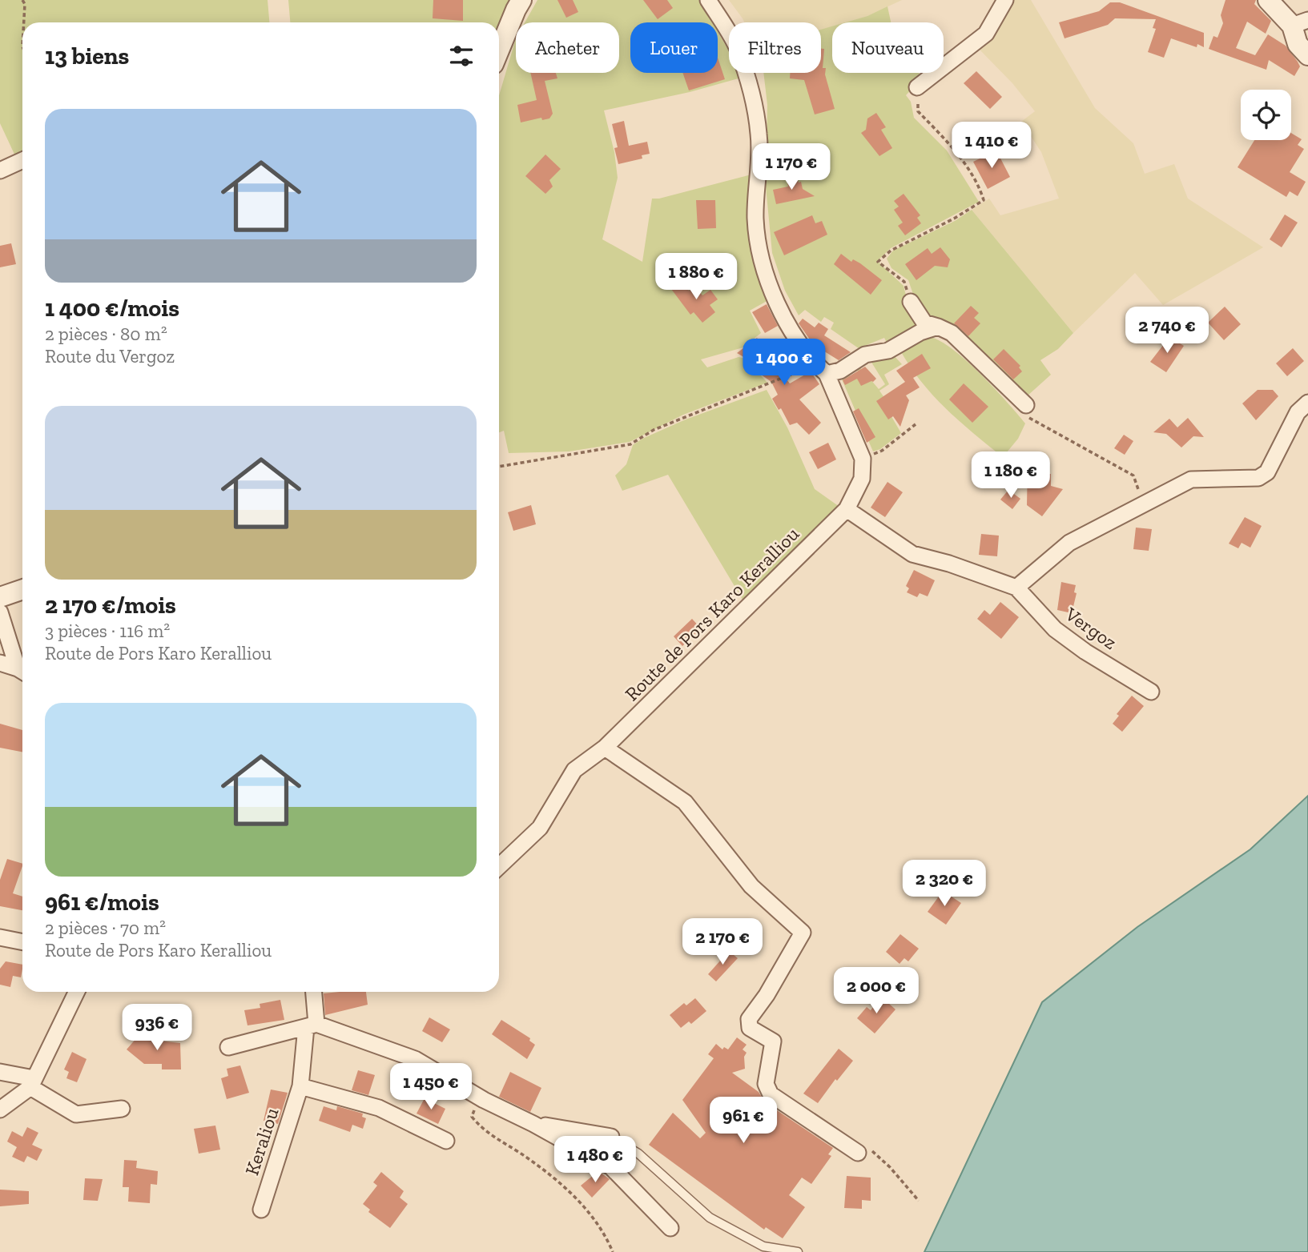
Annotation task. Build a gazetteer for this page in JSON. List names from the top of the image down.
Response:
{
  "streets": {
    "street": ["Route de Pors Karo Keralliou", "Vergoz", "Keraliou"]
  },
  "page": {
    "chip": [
      "Acheter",
      "Louer",
      "Filtres",
      "Nouveau"
    ],
    "heading": "13 biens",
    "list": [
      {
        "name": "1 400 €/mois",
        "note": "2 pièces · 80 m² · Route du Vergoz"
      },
      {
        "name": "2 170 €/mois",
        "note": "3 pièces · 116 m² · Route de Pors Karo Keralliou"
      },
      {
        "name": "961 €/mois",
        "note": "2 pièces · 70 m² · Route de Pors Karo Keralliou"
      }
    ],
    "price": [
      "1 410 €",
      "1 170 €",
      "1 880 €",
      "2 740 €",
      "1 400 €",
      "1 180 €",
      "2 320 €",
      "2 170 €",
      "2 000 €",
      "936 €",
      "1 450 €",
      "961 €",
      "1 480 €"
    ]
  }
}
